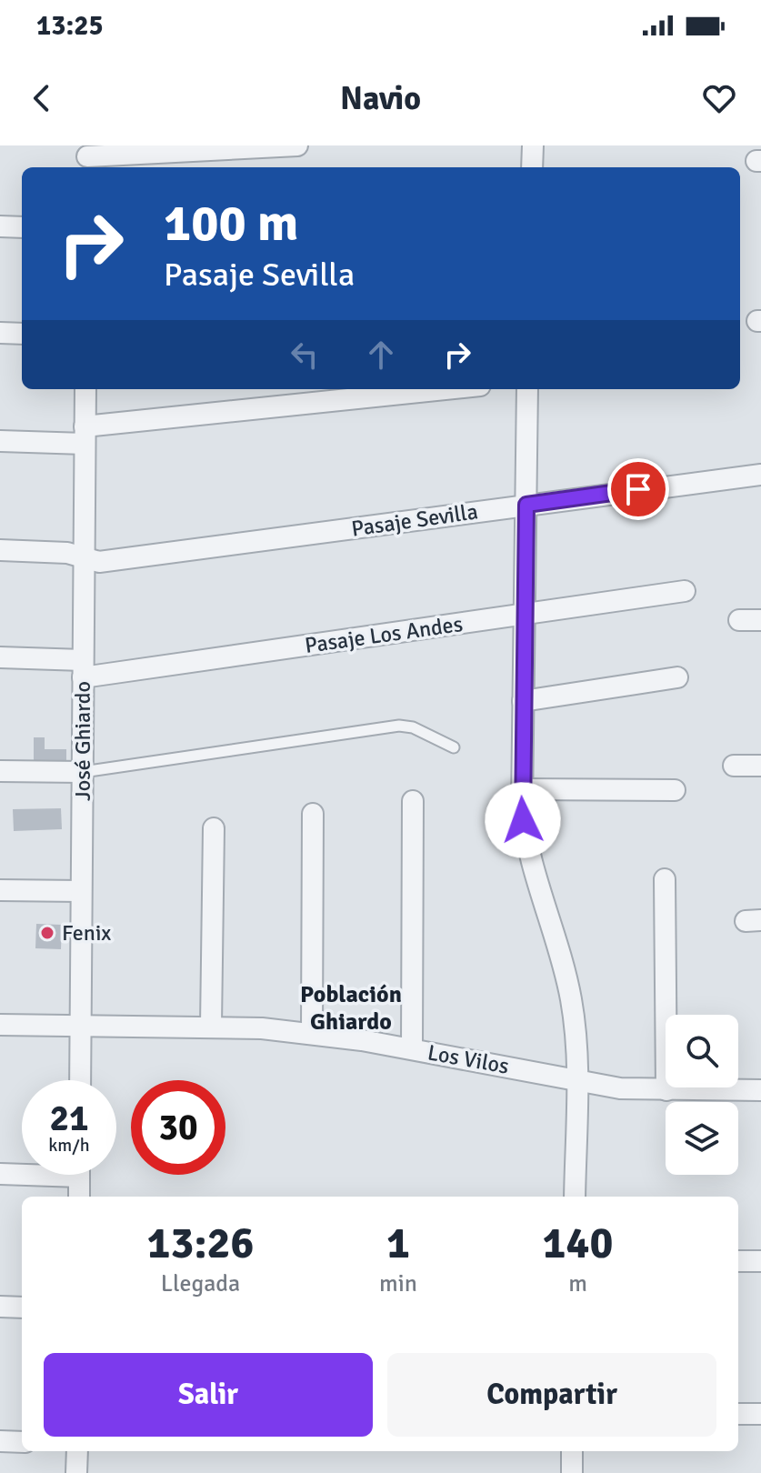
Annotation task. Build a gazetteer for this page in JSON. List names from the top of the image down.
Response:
{
  "streets": {
    "street": [
      "Pasaje Sevilla",
      "Pasaje Los Andes",
      "José Ghiardo",
      "Los Vilos"
    ]
  },
  "crossings": [
    ["Pasaje Sevilla", "José Ghiardo"],
    ["Pasaje Los Andes", "José Ghiardo"],
    ["José Ghiardo", "Los Vilos"]
  ],
  "districts": ["Población Ghiardo"],
  "places": ["Fenix"],
  "page": {
    "status": "13:25",
    "header": "Navio",
    "turn": ["100 m", "Pasaje Sevilla"],
    "speed": "21 km/h",
    "limit": "30",
    "eta": [
      "13:26",
      "Llegada",
      "1",
      "min",
      "140",
      "m"
    ],
    "buttons": ["Salir", "Compartir"]
  }
}
